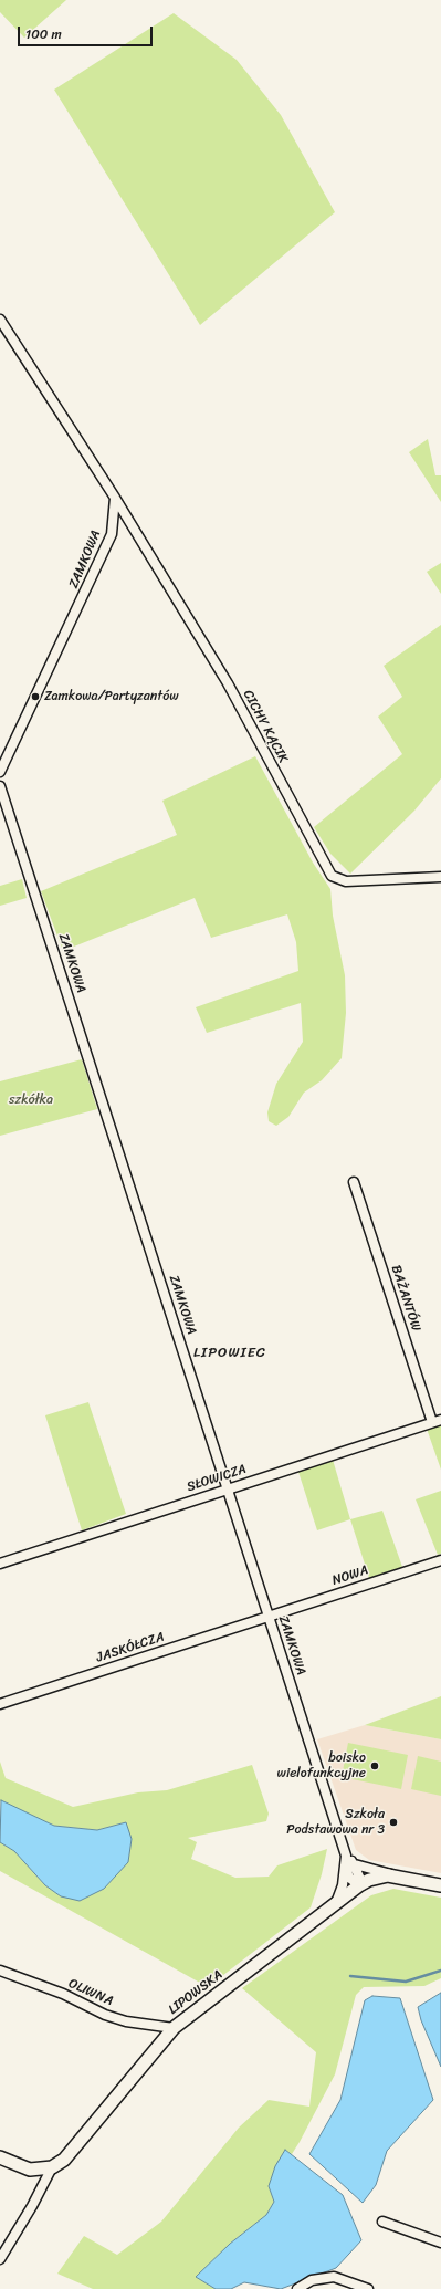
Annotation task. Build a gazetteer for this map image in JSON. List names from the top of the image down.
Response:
{
  "streets": {
    "street": [
      "ZAMKOWA",
      "CICHY KĄCIK",
      "BAŻANTÓW",
      "SŁOWICZA",
      "NOWA",
      "JASKÓŁCZA",
      "OLIWNA",
      "LIPOWSKA"
    ]
  },
  "crossings": [
    ["ZAMKOWA", "CICHY KĄCIK"],
    ["ZAMKOWA", "SŁOWICZA"],
    ["ZAMKOWA", "NOWA"],
    ["ZAMKOWA", "JASKÓŁCZA"],
    ["ZAMKOWA", "LIPOWSKA"],
    ["BAŻANTÓW", "SŁOWICZA"],
    ["NOWA", "JASKÓŁCZA"],
    ["OLIWNA", "LIPOWSKA"]
  ],
  "districts": ["LIPOWIEC"],
  "parks": ["szkółka"],
  "places": ["Zamkowa/Partyzantów", "boisko wielofunkcyjne", "Szkoła Podstawowa nr 3"],
  "scale_bar": "100 m"
}
